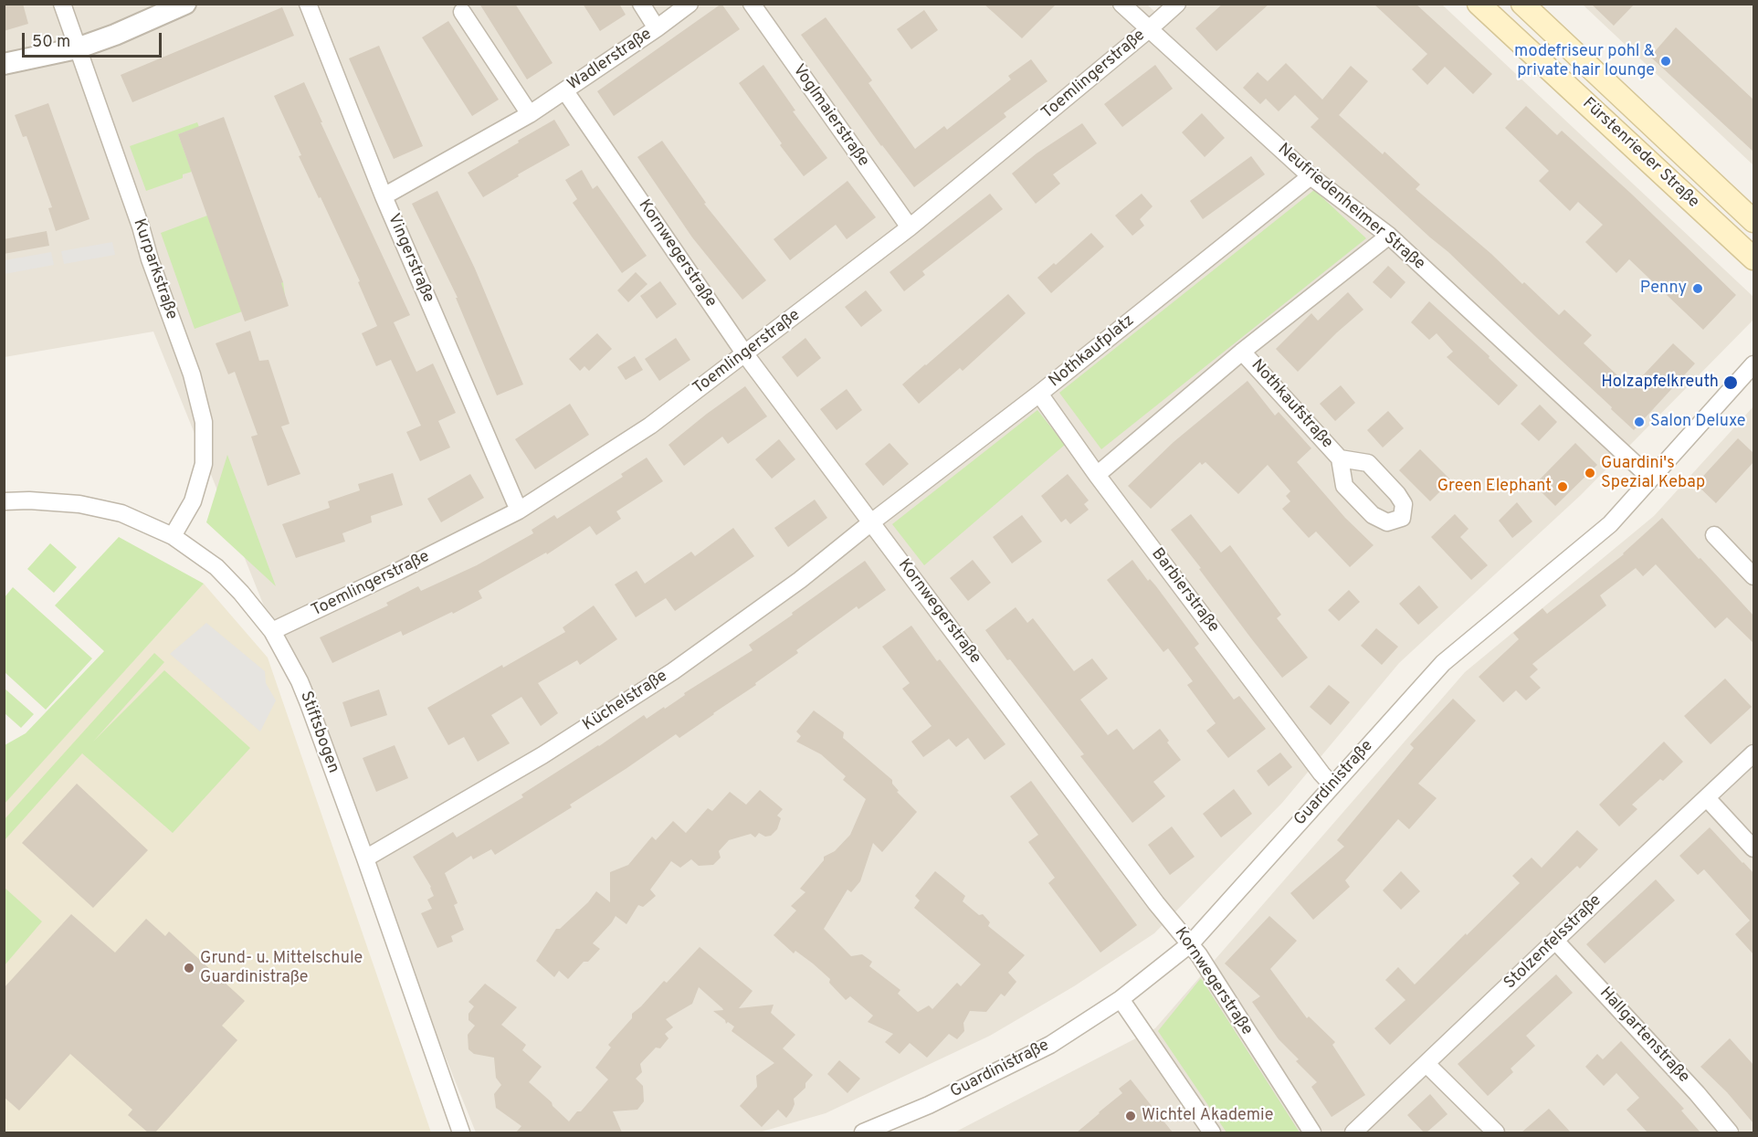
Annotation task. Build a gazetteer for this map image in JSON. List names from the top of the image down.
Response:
{
  "streets": {
    "main road": ["Fürstenrieder Straße"],
    "street": [
      "Wadlerstraße",
      "Toemlingerstraße",
      "Voglmaierstraße",
      "Neufriedenheimer Straße",
      "Kornwegerstraße",
      "Vingerstraße",
      "Kurparkstraße",
      "Nothkaufplatz",
      "Nothkaufstraße",
      "Barbierstraße",
      "Küchelstraße",
      "Stiftsbogen",
      "Guardinistraße",
      "Stolzenfelsstraße",
      "Hallgartenstraße"
    ]
  },
  "crossings": [
    ["Wadlerstraße", "Kornwegerstraße"],
    ["Wadlerstraße", "Vingerstraße"],
    ["Toemlingerstraße", "Voglmaierstraße"],
    ["Toemlingerstraße", "Neufriedenheimer Straße"],
    ["Toemlingerstraße", "Kornwegerstraße"],
    ["Toemlingerstraße", "Vingerstraße"],
    ["Toemlingerstraße", "Stiftsbogen"],
    ["Neufriedenheimer Straße", "Nothkaufplatz"],
    ["Neufriedenheimer Straße", "Guardinistraße"],
    ["Kornwegerstraße", "Nothkaufplatz"],
    ["Kornwegerstraße", "Küchelstraße"],
    ["Kornwegerstraße", "Guardinistraße"],
    ["Kurparkstraße", "Stiftsbogen"],
    ["Nothkaufplatz", "Barbierstraße"],
    ["Nothkaufplatz", "Küchelstraße"],
    ["Barbierstraße", "Guardinistraße"],
    ["Küchelstraße", "Stiftsbogen"],
    ["Stolzenfelsstraße", "Hallgartenstraße"]
  ],
  "places": [
    "modefriseur pohl & private hair lounge",
    "Penny",
    "Holzapfelkreuth",
    "Salon Deluxe",
    "Guardini's Spezial Kebap",
    "Green Elephant",
    "Grund- u. Mittelschule Guardinistraße",
    "Wichtel Akademie"
  ],
  "scale_bar": "50 m"
}
